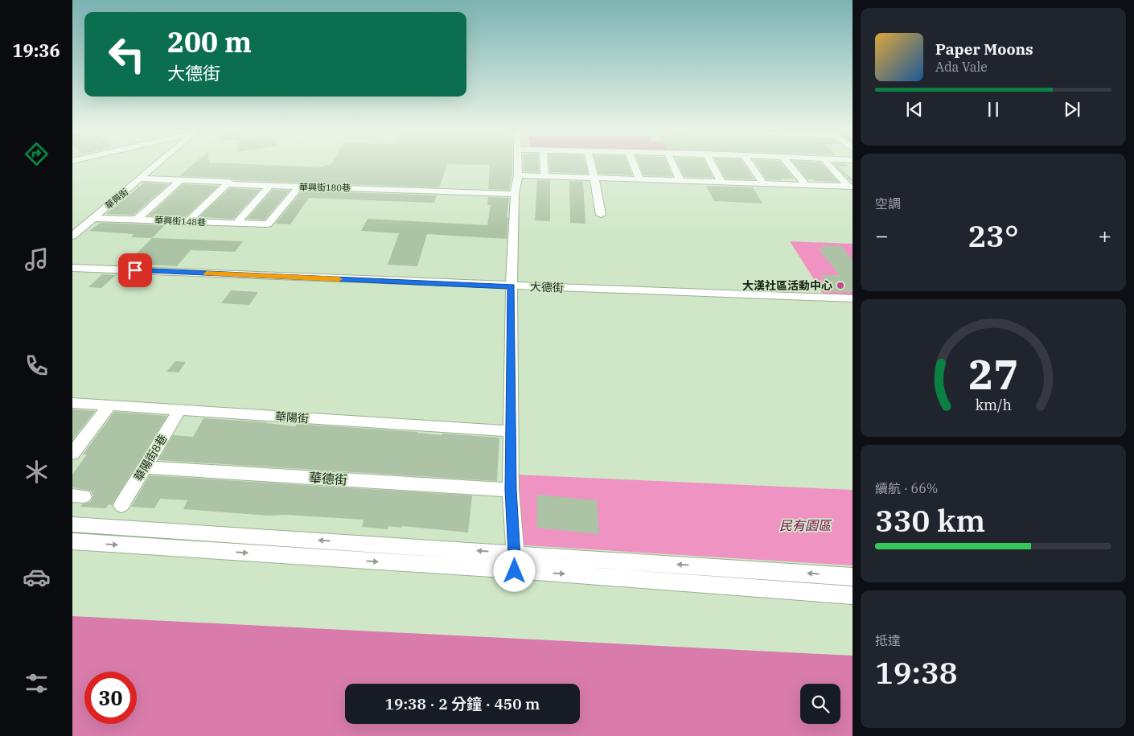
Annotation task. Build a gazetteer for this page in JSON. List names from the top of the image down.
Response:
{
  "streets": {
    "street": [
      "華興街180巷",
      "華興街",
      "華興街148巷",
      "大德街",
      "華陽街",
      "華陽街8巷",
      "華德街"
    ]
  },
  "crossings": [
    ["華興街180巷", "華興街"],
    ["華興街180巷", "華興街148巷"],
    ["華興街", "華興街148巷"],
    ["華陽街", "華陽街8巷"],
    ["華陽街8巷", "華德街"]
  ],
  "parks": ["民有園區"],
  "places": ["大漢社區活動中心"],
  "page": {
    "tabs": "19:36",
    "turn": ["200 m", "大德街"],
    "song": ["Paper Moons", "Ada Vale"],
    "tile": [
      "空調",
      ["續航 · 66%", "330 km"],
      ["抵達", "19:38"]
    ],
    "heat": ["−", "23°", "+"],
    "limit": "30",
    "trip": "19:38 · 2 分鐘 · 450 m",
    "gauge": ["27", "km/h"]
  }
}
